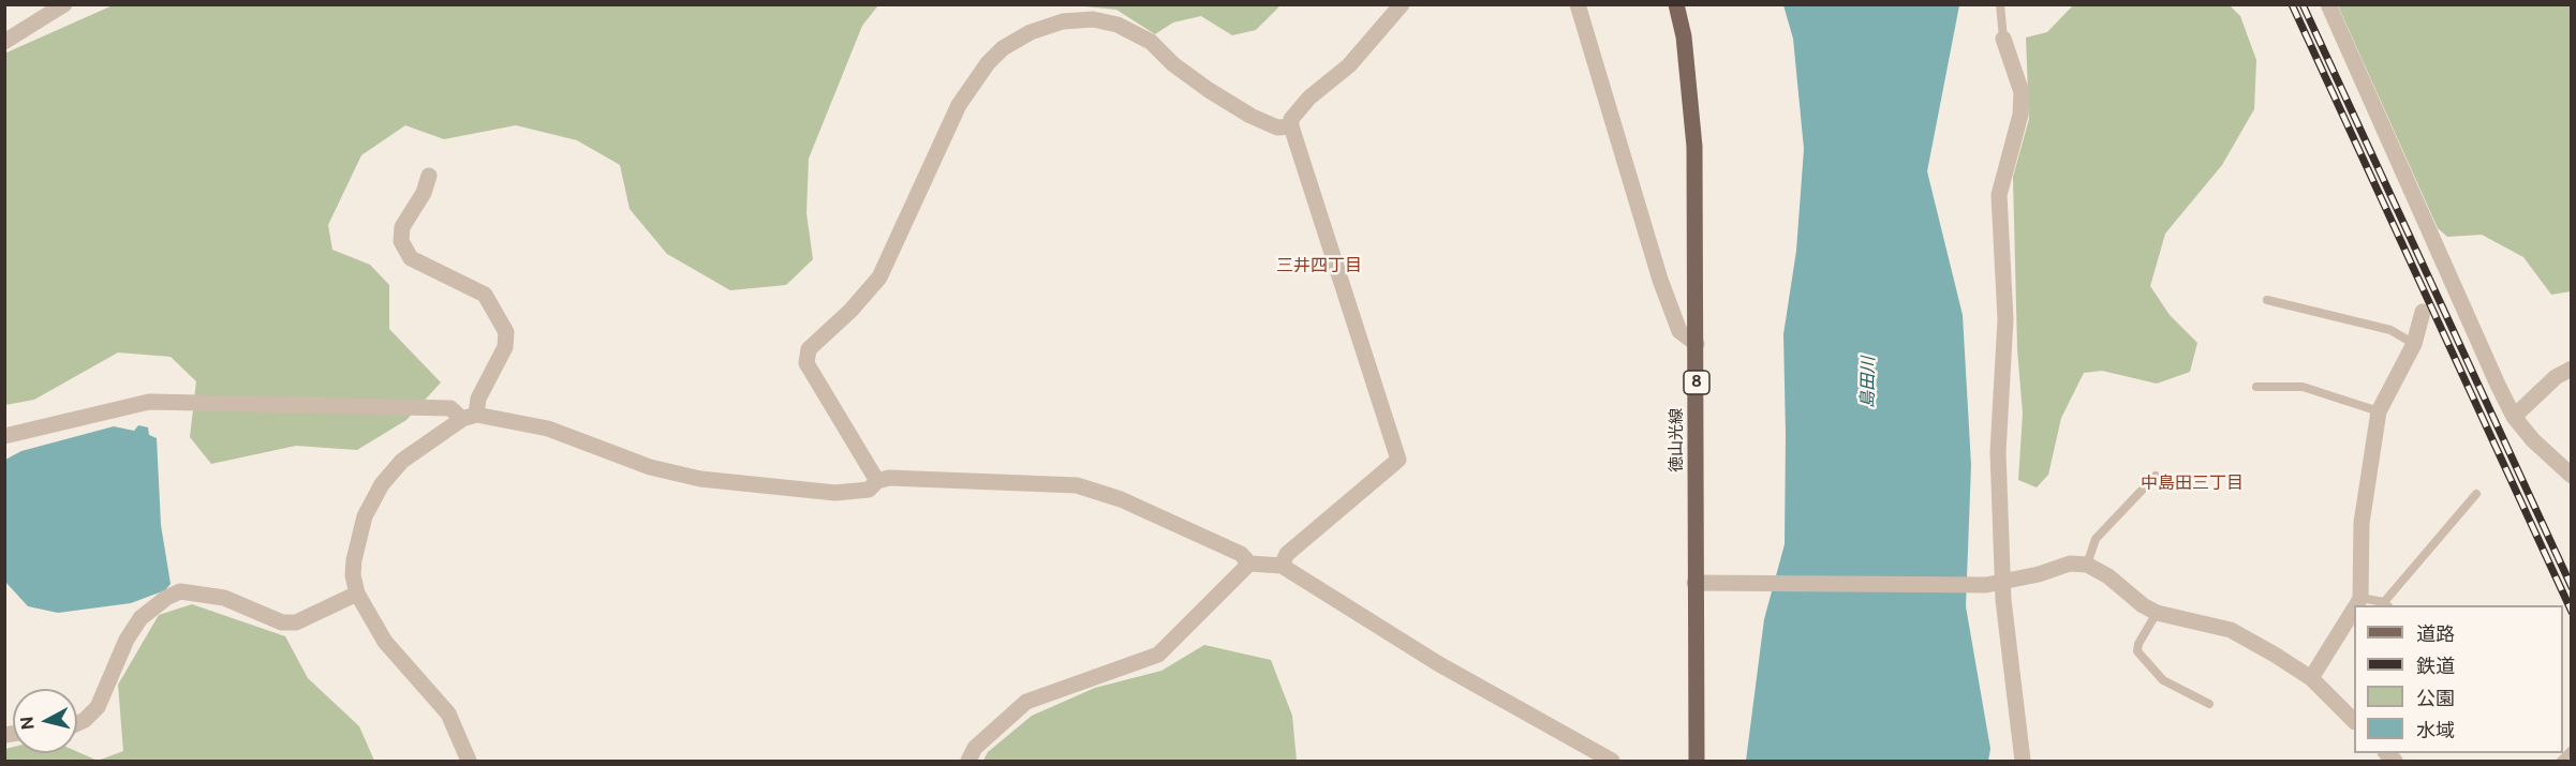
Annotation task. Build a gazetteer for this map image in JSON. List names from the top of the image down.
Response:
{
  "streets": {
    "main road": ["8", "徳山光線"]
  },
  "districts": ["三井四丁目", "中島田三丁目"],
  "water": ["島田川"],
  "legend": [
    "道路",
    "鉄道",
    "公園",
    "水域"
  ],
  "north": "left"
}
